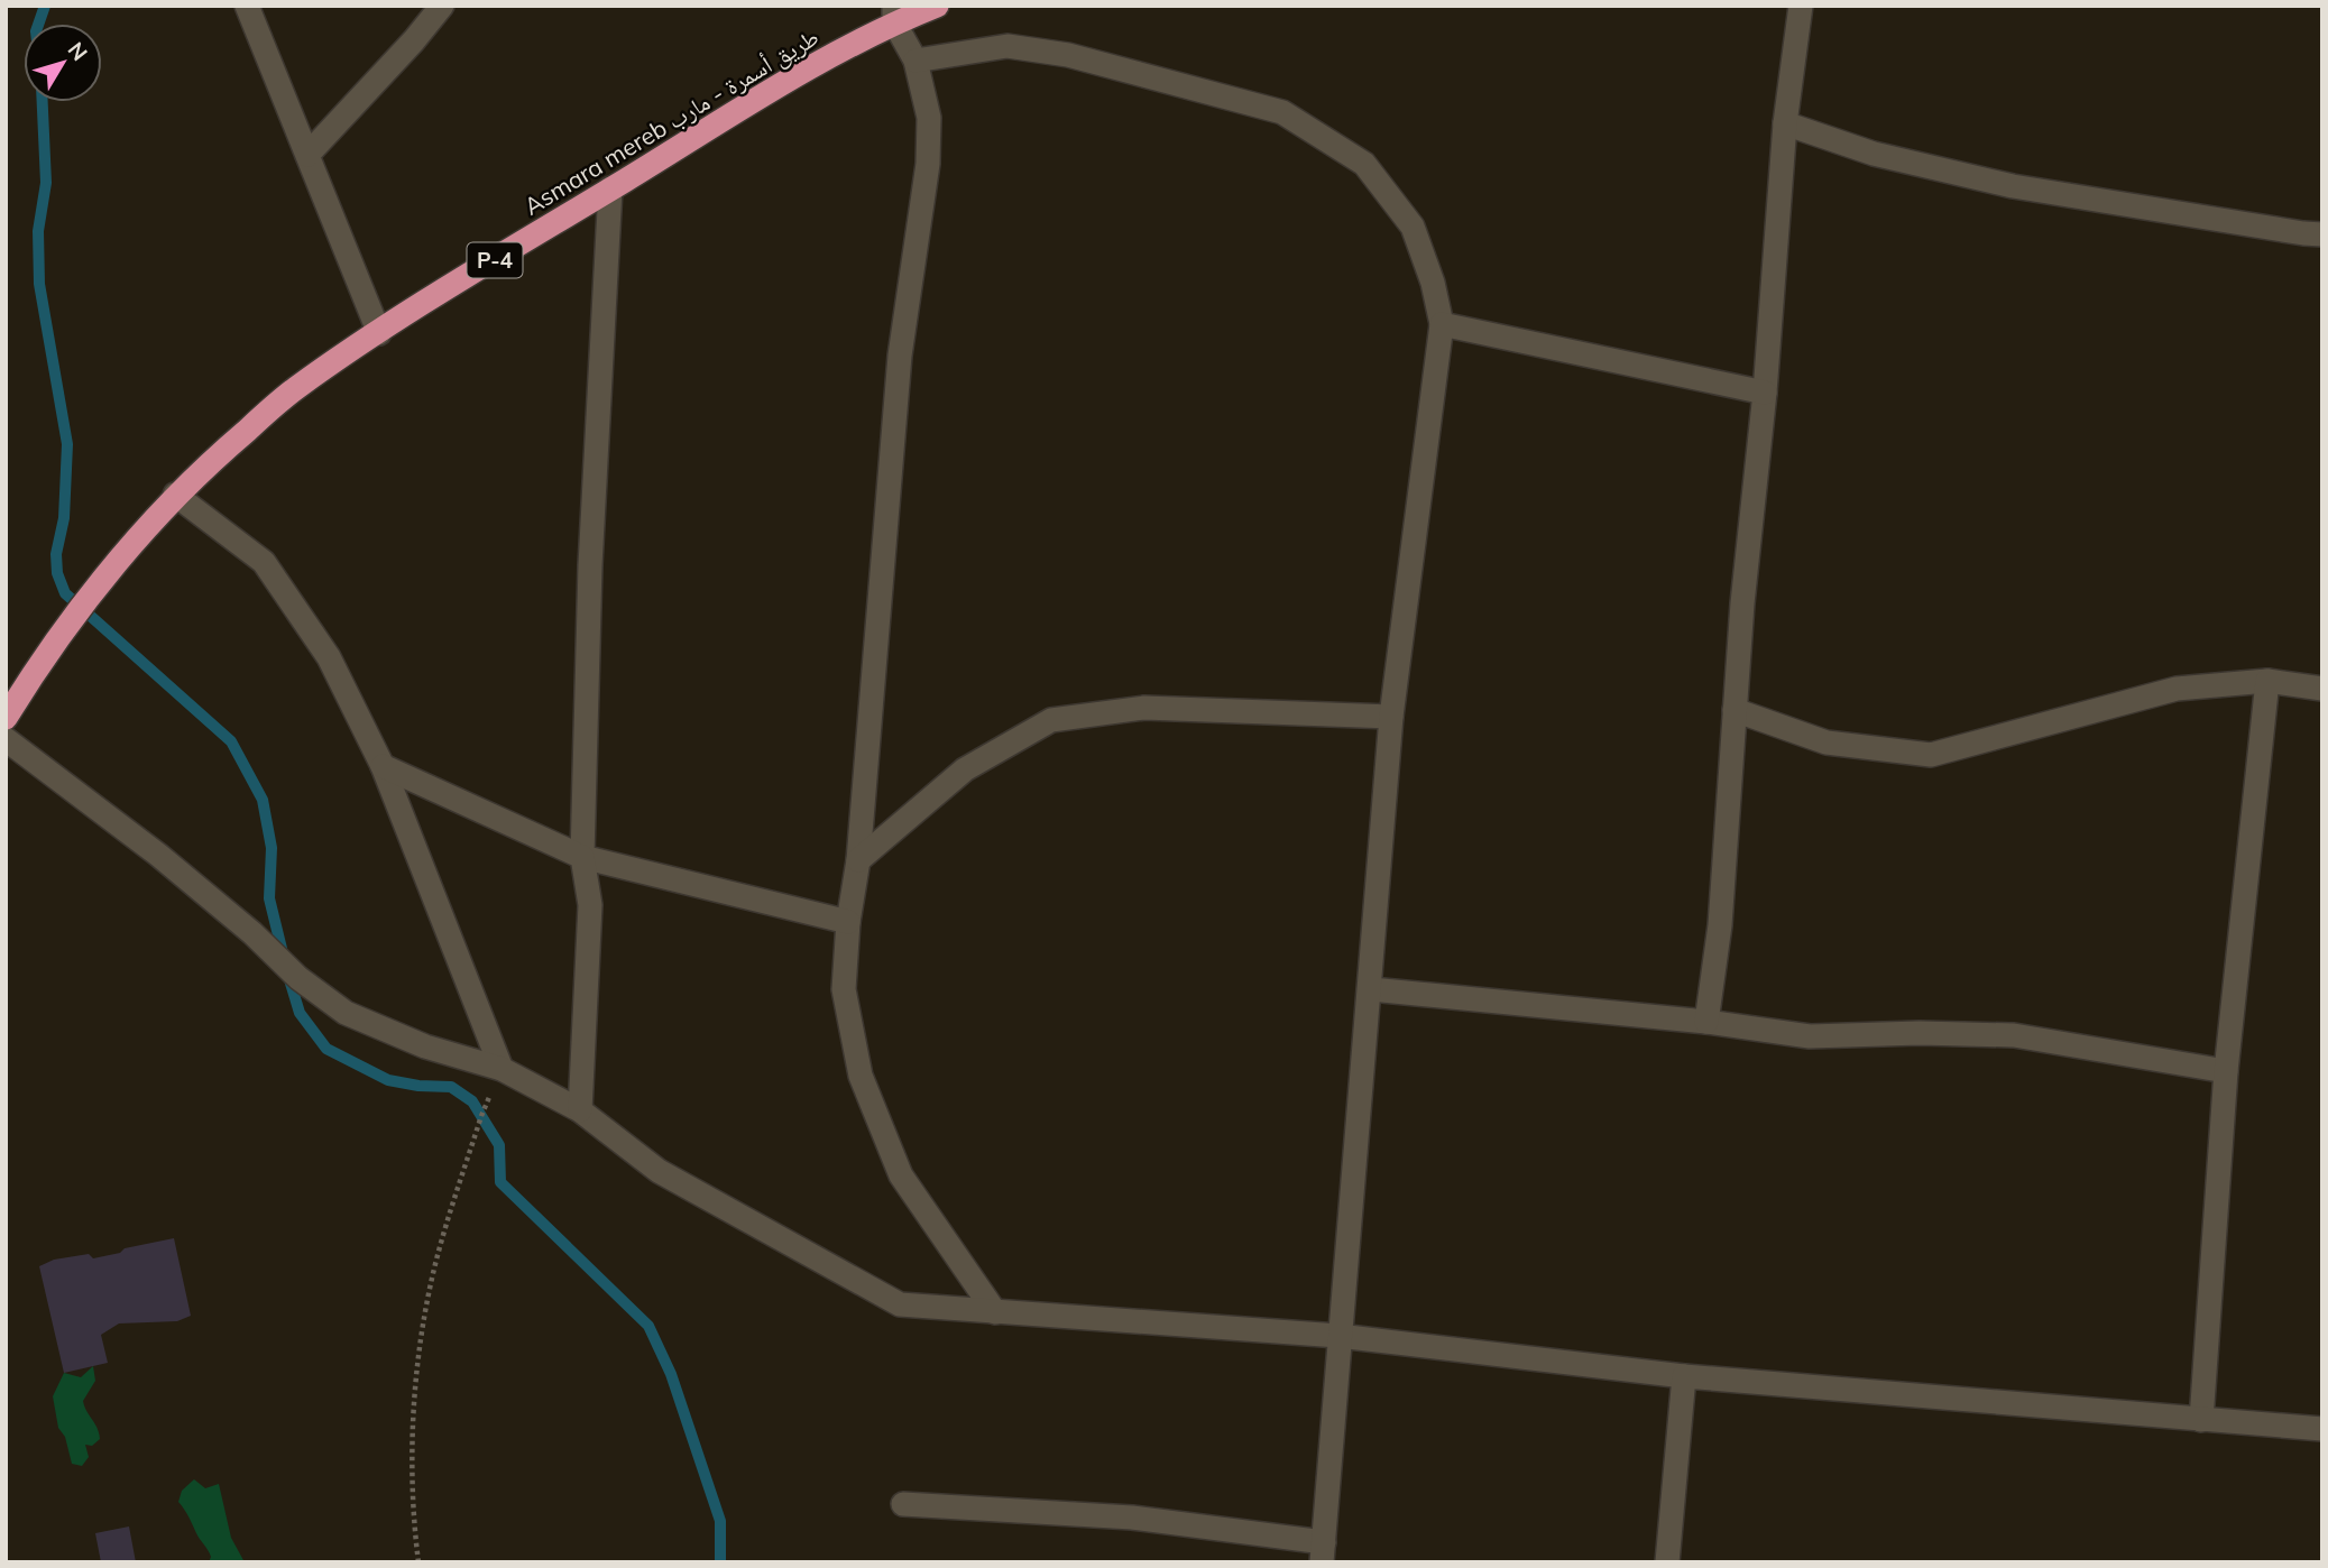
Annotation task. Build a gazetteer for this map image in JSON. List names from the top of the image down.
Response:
{
  "streets": {
    "highway": ["Asmara mereb طريق أسمرة - مارب", "P-4"]
  },
  "north": "top right"
}
